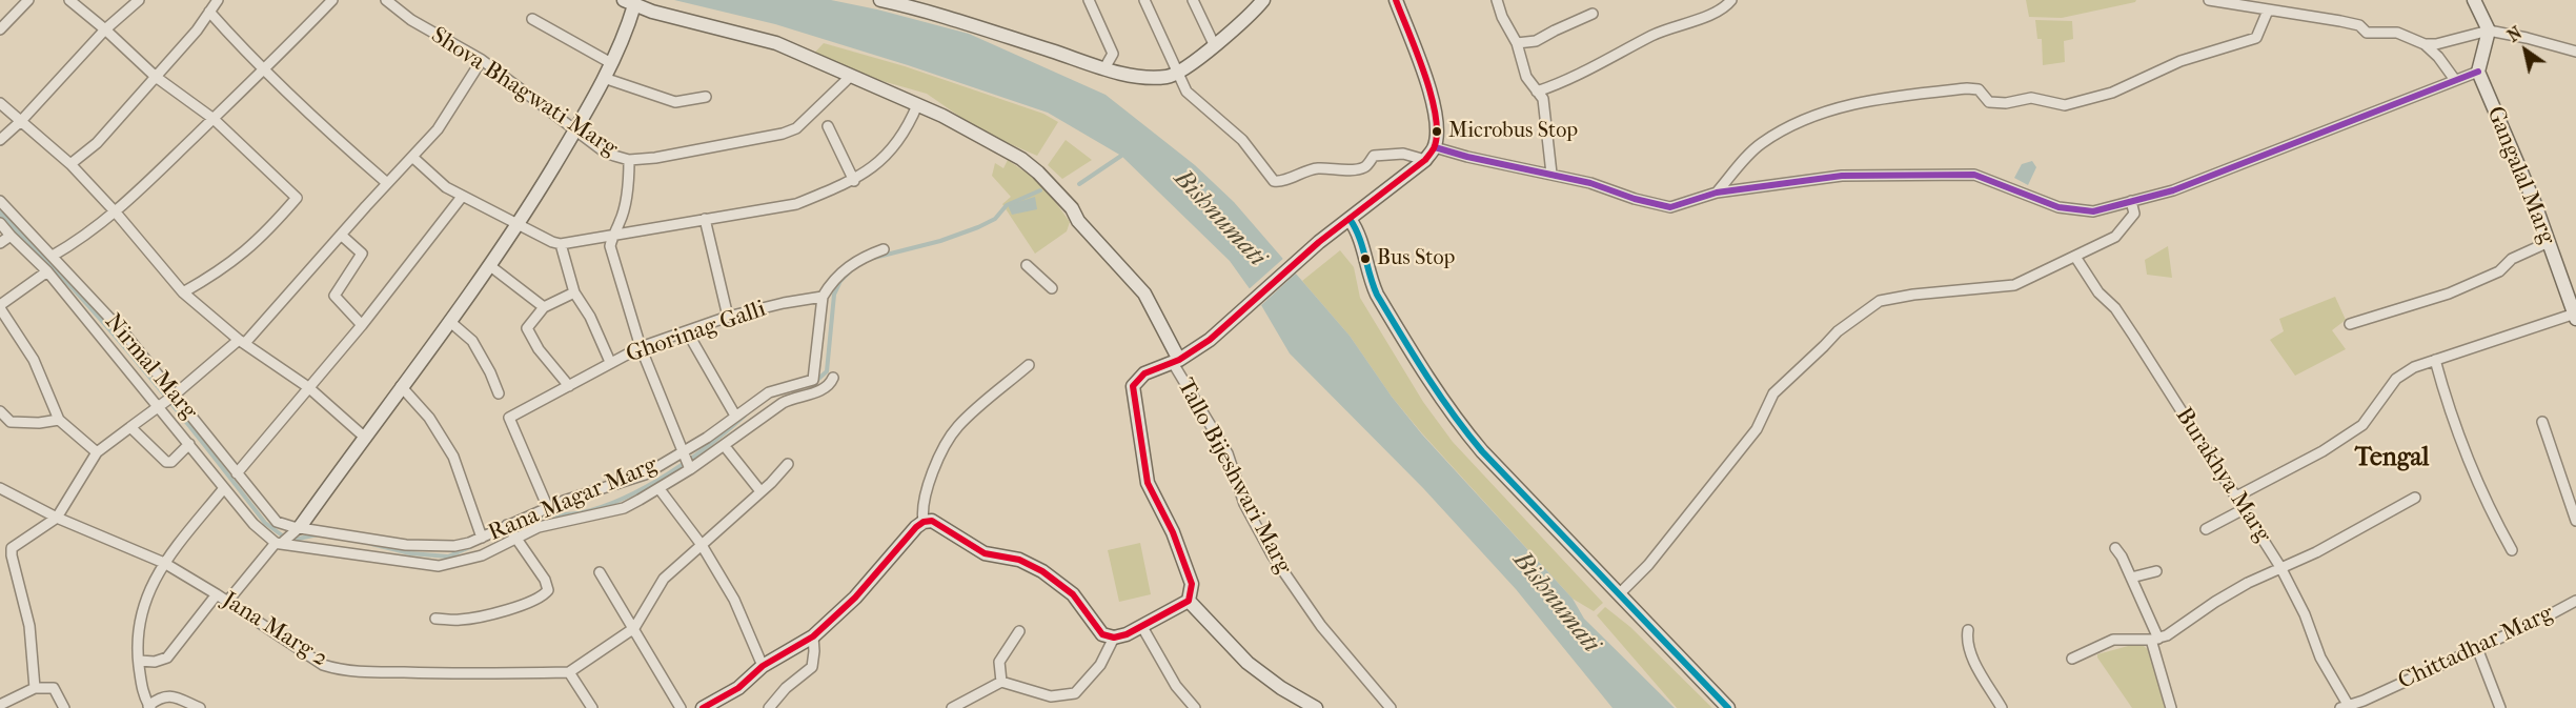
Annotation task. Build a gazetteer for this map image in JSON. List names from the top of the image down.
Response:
{
  "streets": {
    "main road": ["Gangalal Marg"],
    "street": [
      "Shova Bhagwati Marg",
      "Ghorinag Galli",
      "Nirmal Marg",
      "Burakhya Marg",
      "Tallo Bijeshwari Marg",
      "Rana Magar Marg",
      "Jana Marg 2",
      "Chittadhar Marg"
    ]
  },
  "crossings": [
    ["Ghorinag Galli", "Rana Magar Marg"],
    ["Nirmal Marg", "Rana Magar Marg"],
    ["Burakhya Marg", "Chittadhar Marg"]
  ],
  "districts": ["Tengal"],
  "water": ["Bishnumati"],
  "places": ["Microbus Stop", "Bus Stop"],
  "north": "top left"
}
